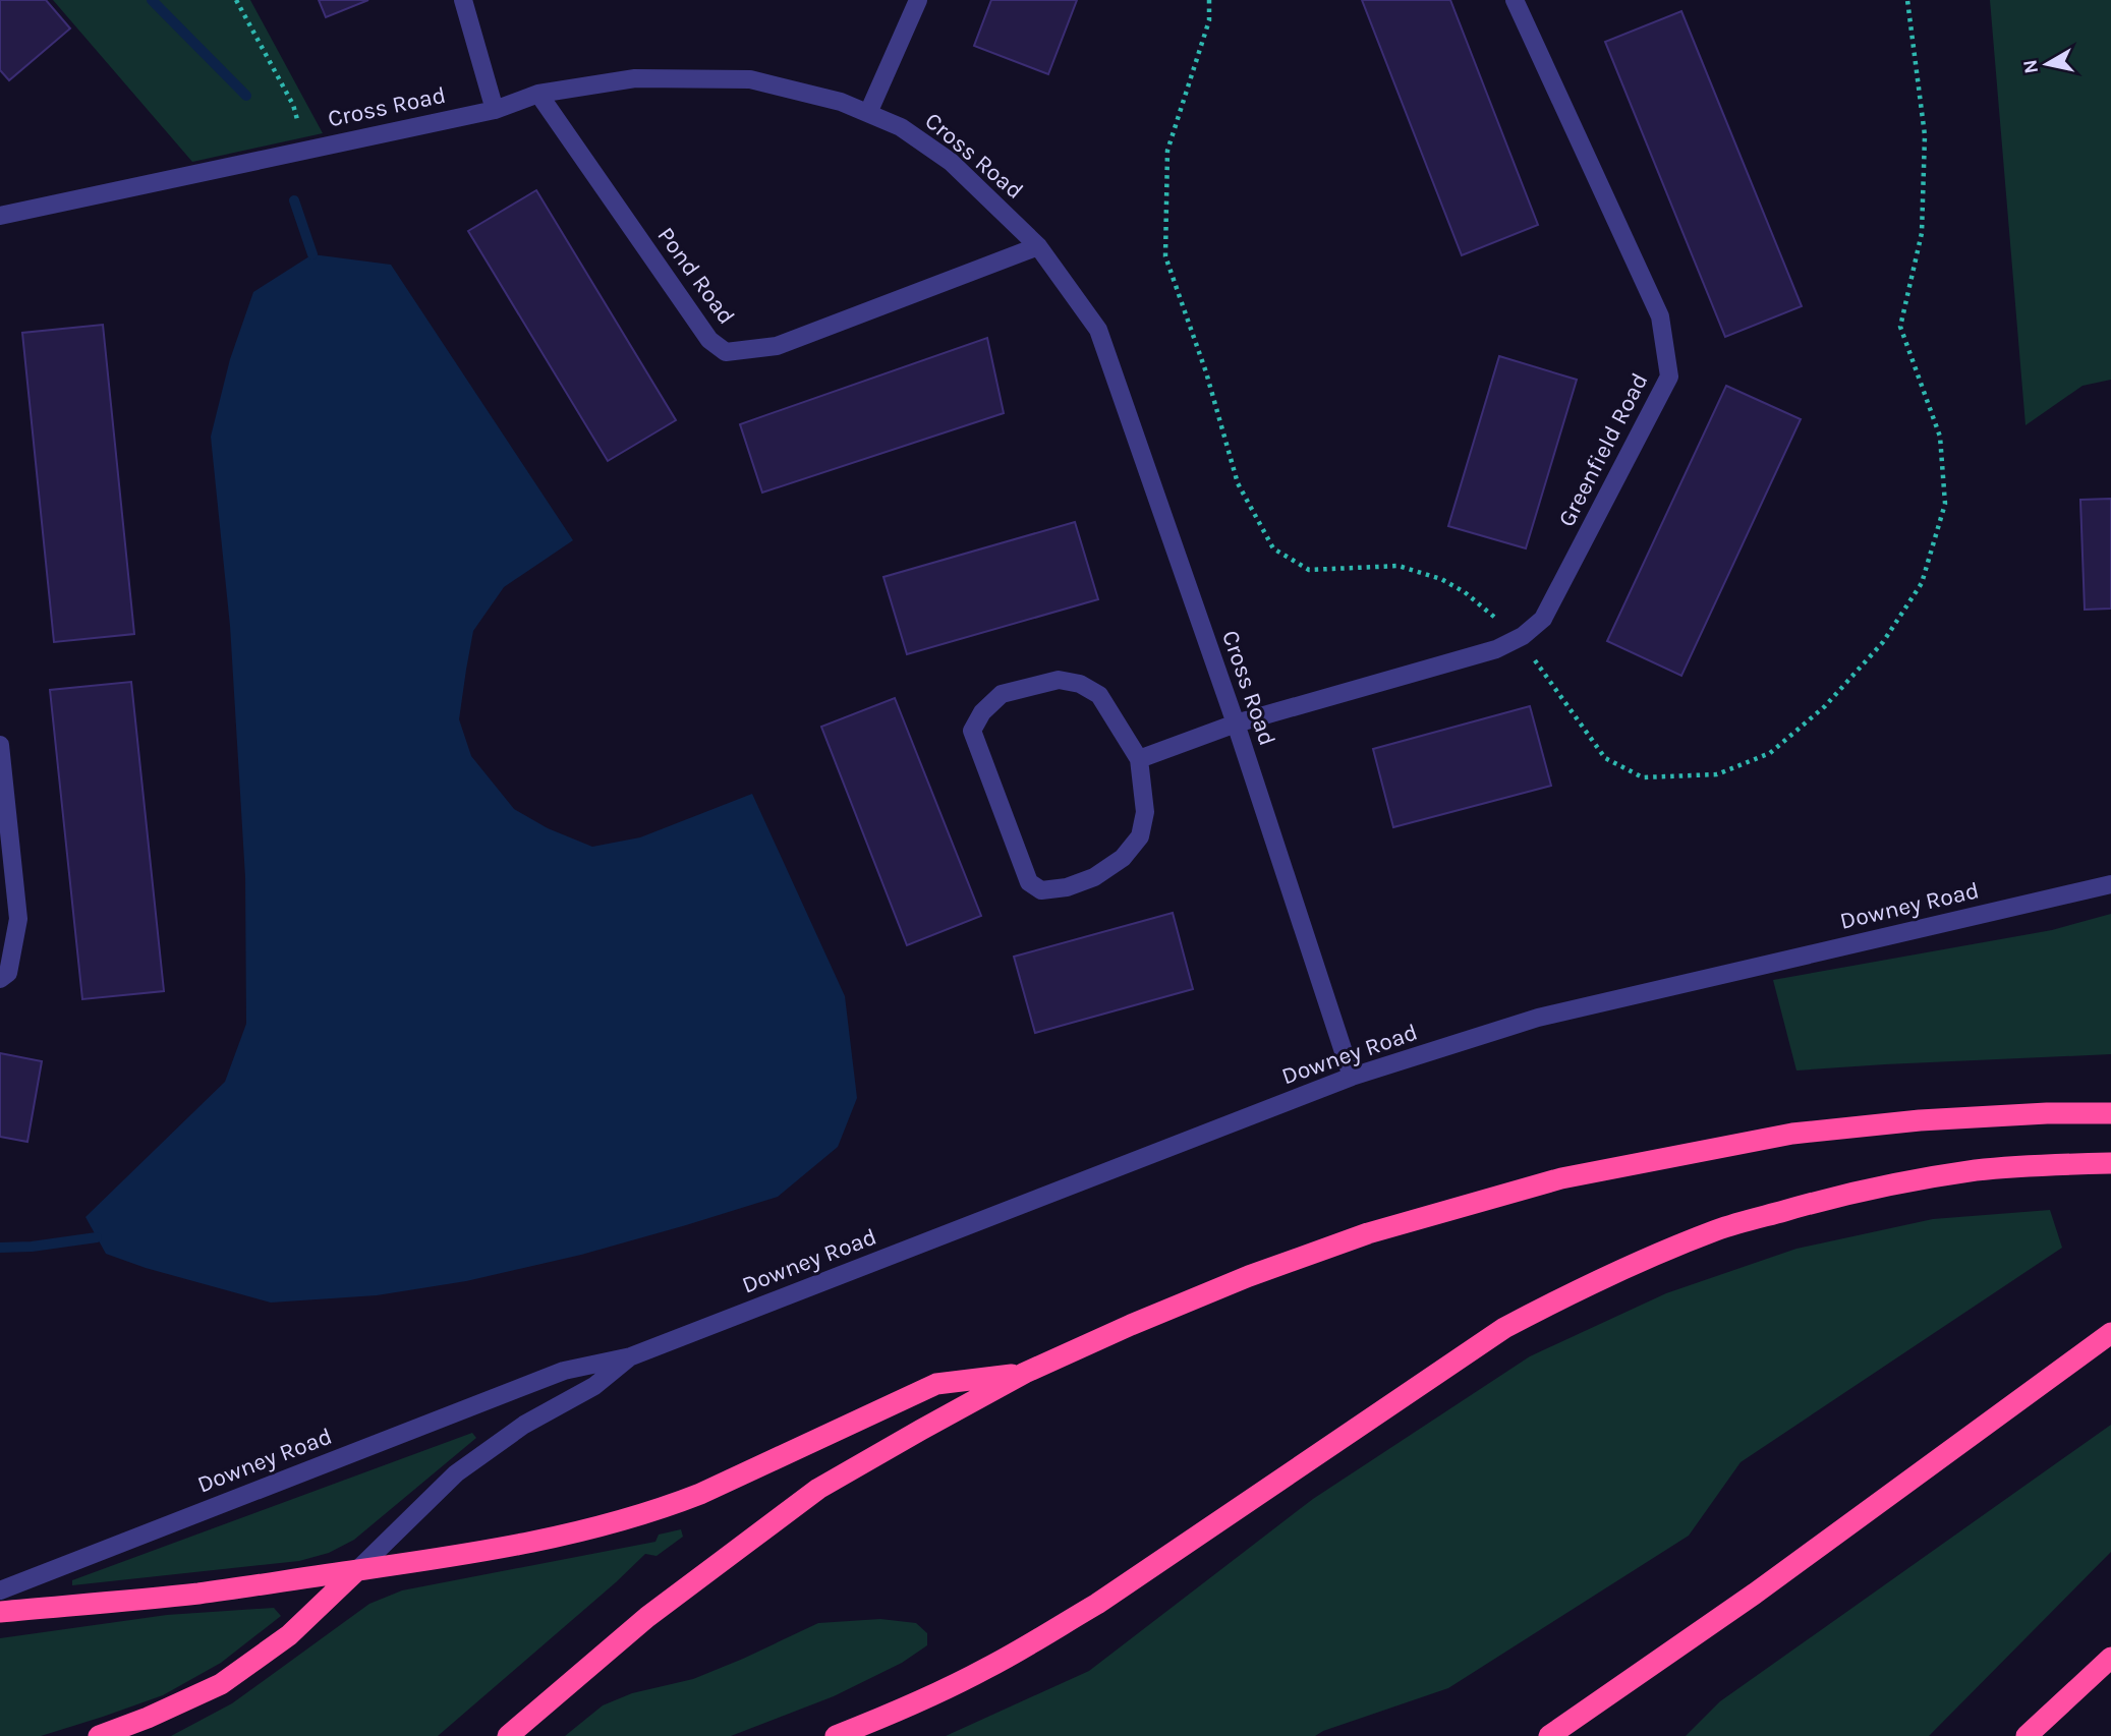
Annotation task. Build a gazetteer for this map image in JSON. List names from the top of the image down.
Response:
{
  "streets": {
    "street": [
      "Cross Road",
      "Pond Road",
      "Greenfield Road",
      "Downey Road"
    ]
  },
  "crossings": [
    ["Cross Road", "Pond Road"],
    ["Cross Road", "Greenfield Road"],
    ["Cross Road", "Downey Road"]
  ],
  "north": "left"
}
